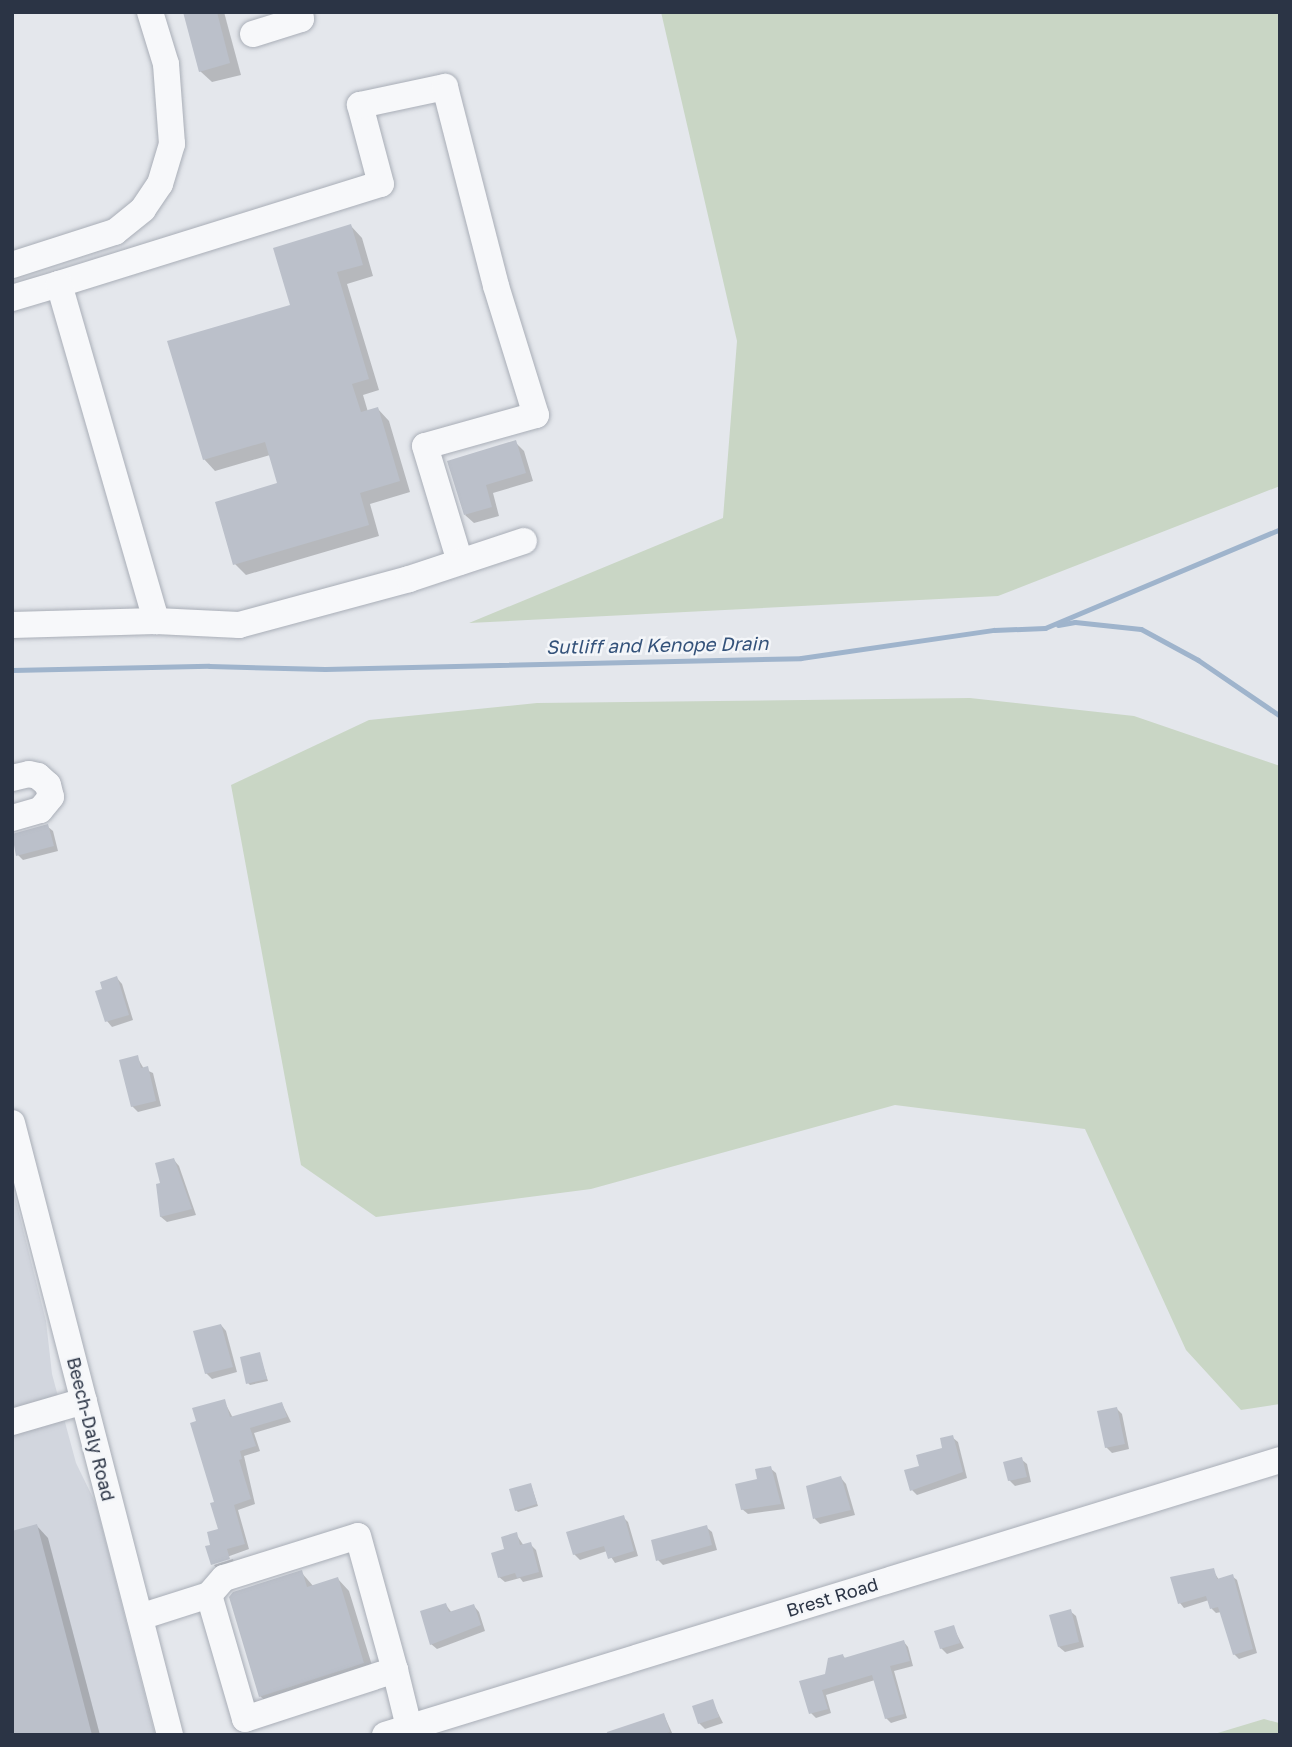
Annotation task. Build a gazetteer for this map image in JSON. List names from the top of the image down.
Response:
{
  "streets": {
    "street": ["Beech-Daly Road", "Brest Road"]
  },
  "water": ["Sutliff and Kenope Drain"]
}
